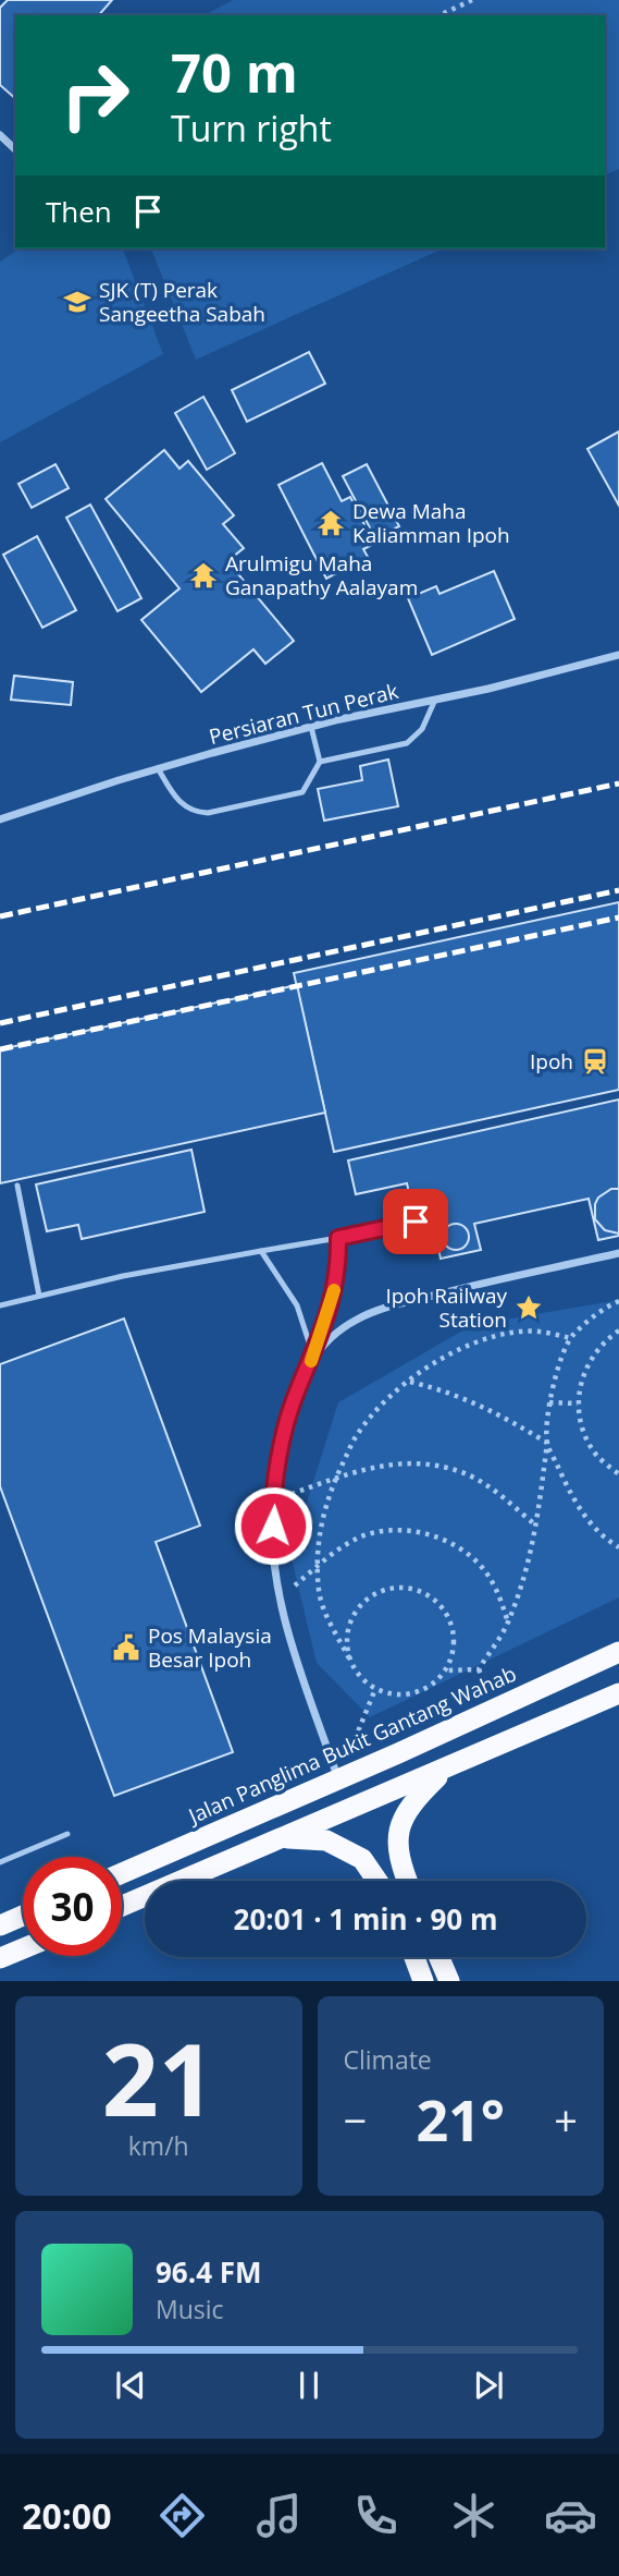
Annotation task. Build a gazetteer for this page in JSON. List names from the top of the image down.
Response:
{
  "streets": {
    "highway": ["Jalan Panglima Bukit Gantang Wahab"],
    "street": ["Persiaran Tun Perak"]
  },
  "places": {
    "school or university": ["SJK (T) Perak Sangeetha Sabah"],
    "temple": ["Dewa Maha Kaliamman Ipoh", "Arulmigu Maha Ganapathy Aalayam"],
    "station": ["Ipoh"],
    "place": ["Ipoh Railway Station"],
    "public building": ["Pos Malaysia Besar Ipoh"]
  },
  "page": {
    "turn": ["70 m", "Turn right"],
    "then": "Then",
    "limit": "30",
    "trip": "20:01 · 1 min · 90 m",
    "tile": [
      ["21", "km/h"],
      "Climate"
    ],
    "heat": ["−", "21°", "+"],
    "song": ["96.4 FM", "Music"],
    "tabs": "20:00"
  }
}
